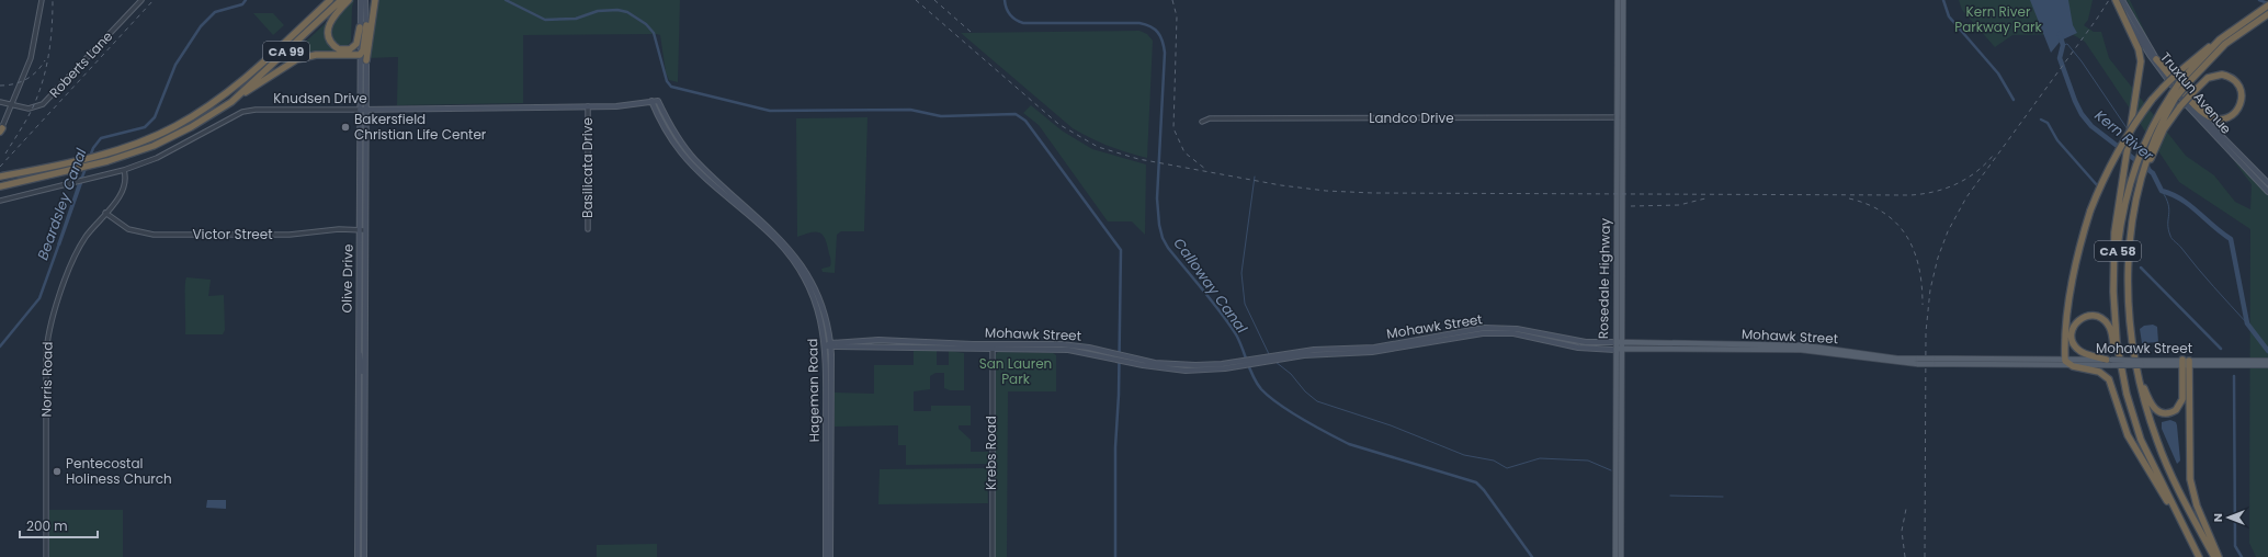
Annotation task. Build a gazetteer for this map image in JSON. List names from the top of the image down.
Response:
{
  "streets": {
    "highway": ["CA 99", "CA 58"],
    "main road": [
      "Truxtun Avenue",
      "Knudsen Drive",
      "Olive Drive",
      "Rosedale Highway",
      "Mohawk Street",
      "Hageman Road"
    ],
    "street": [
      "Roberts Lane",
      "Landco Drive",
      "Basilicata Drive",
      "Victor Street",
      "Norris Road",
      "Krebs Road"
    ]
  },
  "crossings": [
    ["Knudsen Drive", "Basilicata Drive"],
    ["Knudsen Drive", "Olive Drive"],
    ["Knudsen Drive", "Norris Road"],
    ["Knudsen Drive", "Hageman Road"],
    ["Landco Drive", "Rosedale Highway"],
    ["Victor Street", "Olive Drive"],
    ["Victor Street", "Norris Road"],
    ["Rosedale Highway", "Mohawk Street"],
    ["Mohawk Street", "Hageman Road"],
    ["Mohawk Street", "Krebs Road"]
  ],
  "water": ["Kern River", "Beardsley Canal", "Calloway Canal"],
  "parks": ["Kern River Parkway Park", "San Lauren Park"],
  "places": ["Bakersfield Christian Life Center", "Pentecostal Holiness Church"],
  "scale_bar": "200 m",
  "north": "left"
}
